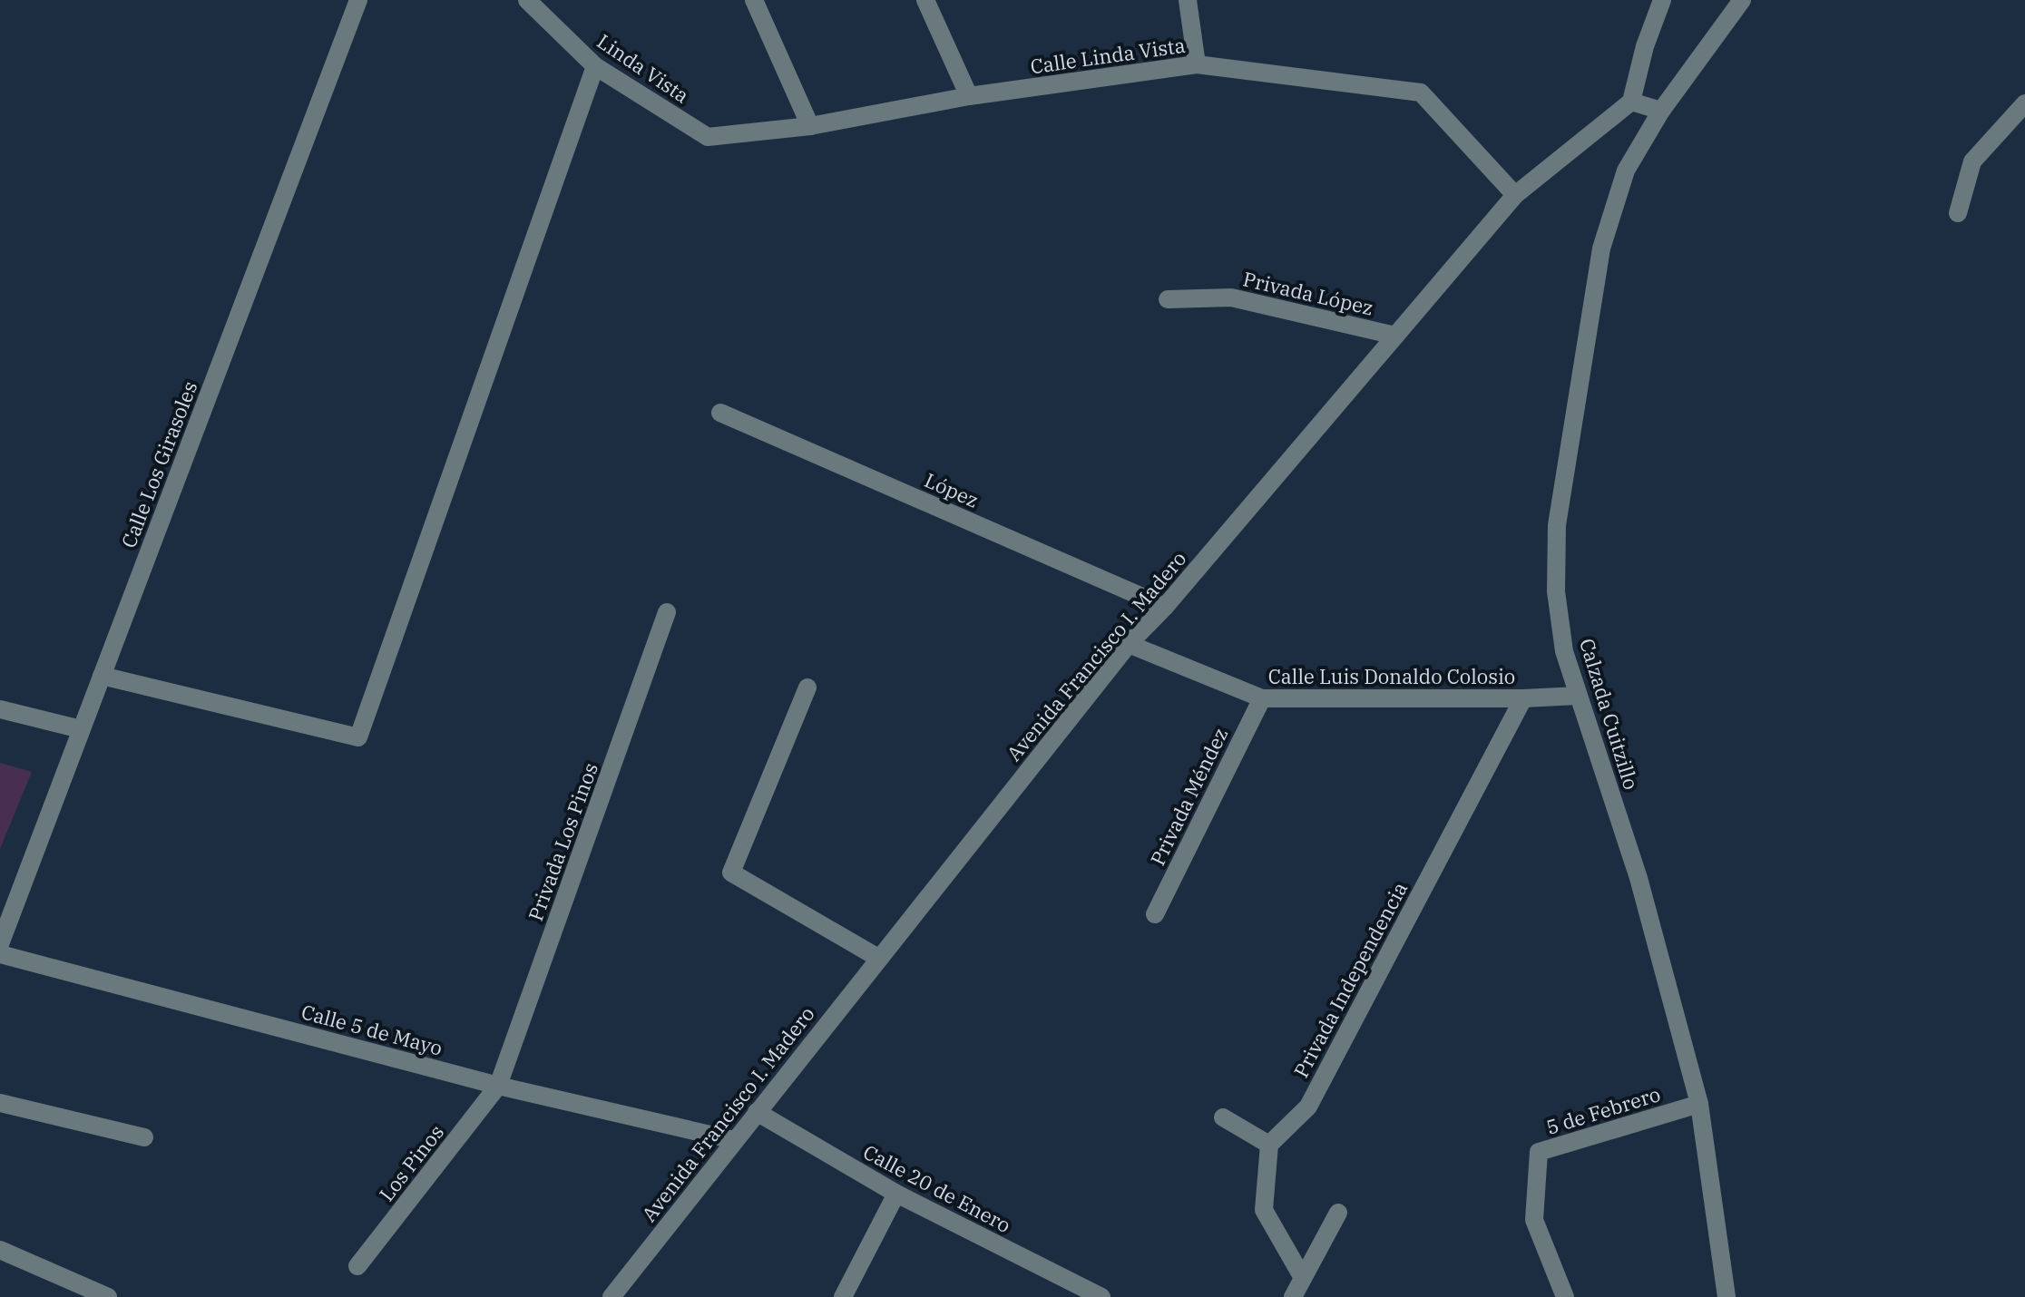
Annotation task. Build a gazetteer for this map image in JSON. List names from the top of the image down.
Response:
{
  "streets": {
    "street": [
      "Calle Linda Vista",
      "Linda Vista",
      "Privada López",
      "Calle Los Girasoles",
      "López",
      "Avenida Francisco I. Madero",
      "Calle Luis Donaldo Colosio",
      "Calzada Cuitzillo",
      "Privada Méndez",
      "Privada Los Pinos",
      "Privada Independencia",
      "Calle 5 de Mayo",
      "5 de Febrero",
      "Los Pinos",
      "Calle 20 de Enero"
    ]
  },
  "crossings": [
    ["Calle Linda Vista", "Linda Vista"],
    ["Calle Linda Vista", "Avenida Francisco I. Madero"],
    ["Privada López", "Avenida Francisco I. Madero"],
    ["López", "Avenida Francisco I. Madero"],
    ["Avenida Francisco I. Madero", "Calle Luis Donaldo Colosio"],
    ["Avenida Francisco I. Madero", "Calle 5 de Mayo"],
    ["Avenida Francisco I. Madero", "Calle 20 de Enero"],
    ["Calle Luis Donaldo Colosio", "Calzada Cuitzillo"],
    ["Calle Luis Donaldo Colosio", "Privada Méndez"],
    ["Calle Luis Donaldo Colosio", "Privada Independencia"],
    ["Calzada Cuitzillo", "5 de Febrero"],
    ["Privada Los Pinos", "Calle 5 de Mayo"],
    ["Privada Los Pinos", "Los Pinos"],
    ["Calle 5 de Mayo", "Los Pinos"]
  ]
}
